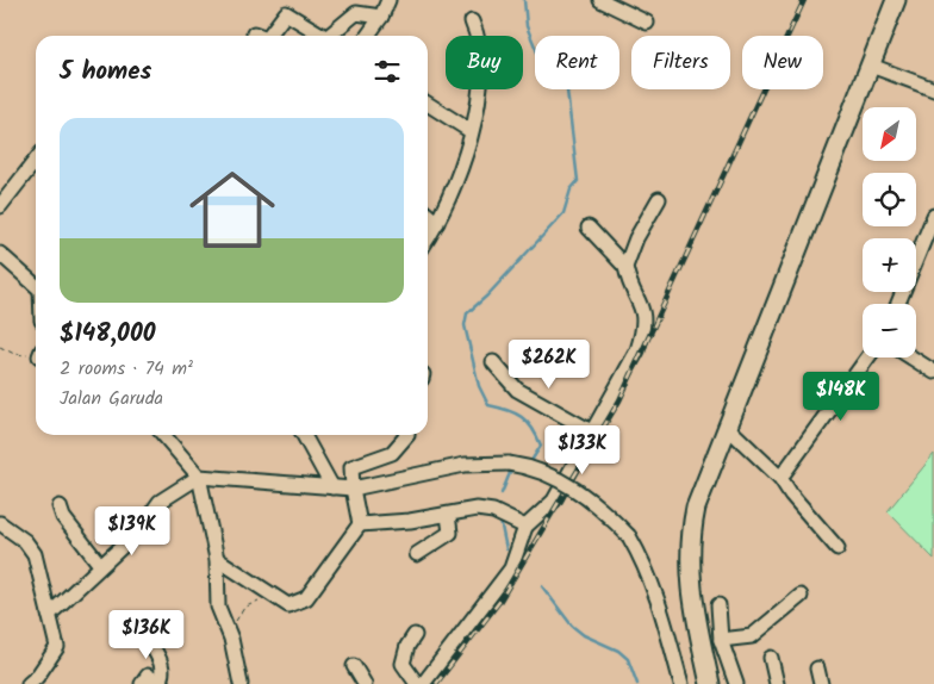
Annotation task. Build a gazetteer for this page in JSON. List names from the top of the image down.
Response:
{
  "north": "bottom left",
  "page": {
    "chip": [
      "Buy",
      "Rent",
      "Filters",
      "New"
    ],
    "heading": "5 homes",
    "map_buttons": ["+", "−"],
    "list": [
      {
        "name": "$148,000",
        "note": "2 rooms · 74 m² · Jalan Garuda"
      }
    ],
    "price": [
      "$262K",
      "$148K",
      "$133K",
      "$139K",
      "$136K"
    ]
  }
}
